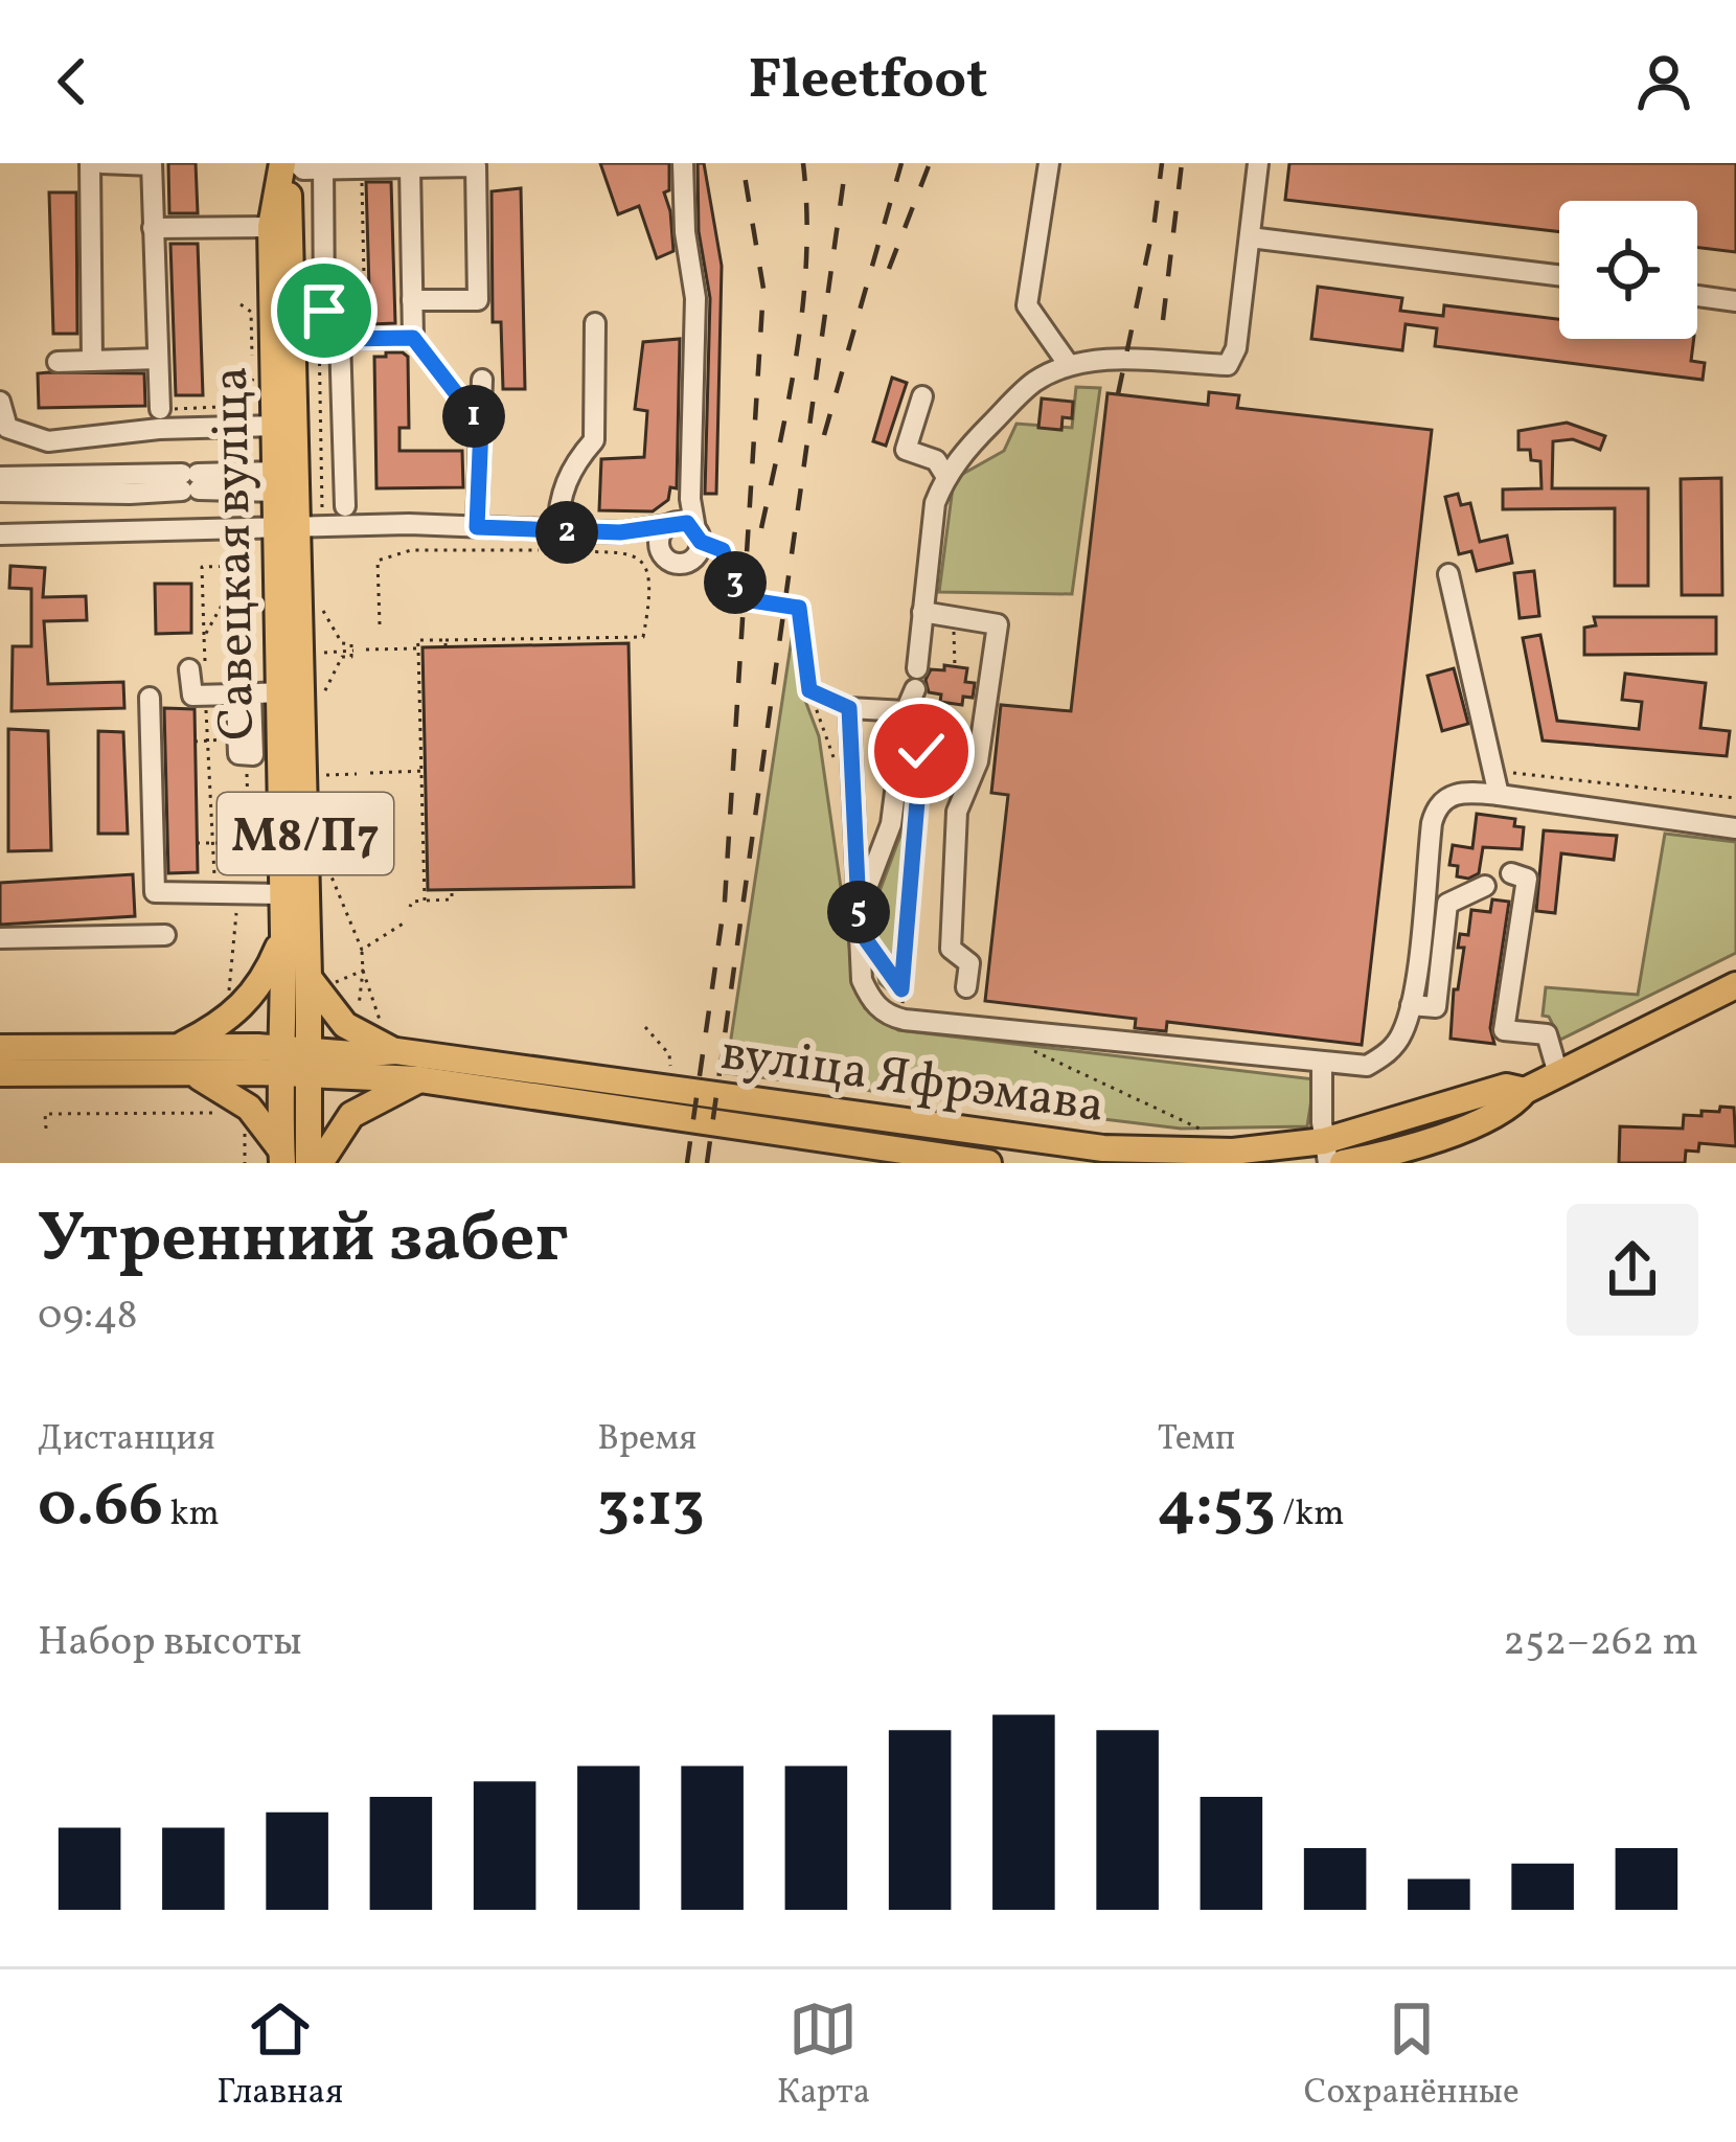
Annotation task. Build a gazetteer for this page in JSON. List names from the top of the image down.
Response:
{
  "streets": {
    "main road": ["Савецкая вуліца", "М8/П7", "вуліца Яфрэмава"]
  },
  "crossings": [
    ["Савецкая вуліца", "вуліца Яфрэмава"]
  ],
  "page": {
    "header": "Fleetfoot",
    "pins": [
      "1",
      "2",
      "3",
      "5"
    ],
    "heading": ["Утренний забег", "09:48"],
    "stats": [
      ["Дистанция", "0.66 km"],
      ["Время", "3:13"],
      ["Темп", "4:53 /km"]
    ],
    "chart": ["Набор высоты", "252–262 m"],
    "tabs": ["Главная", "Карта", "Сохранённые"]
  }
}
